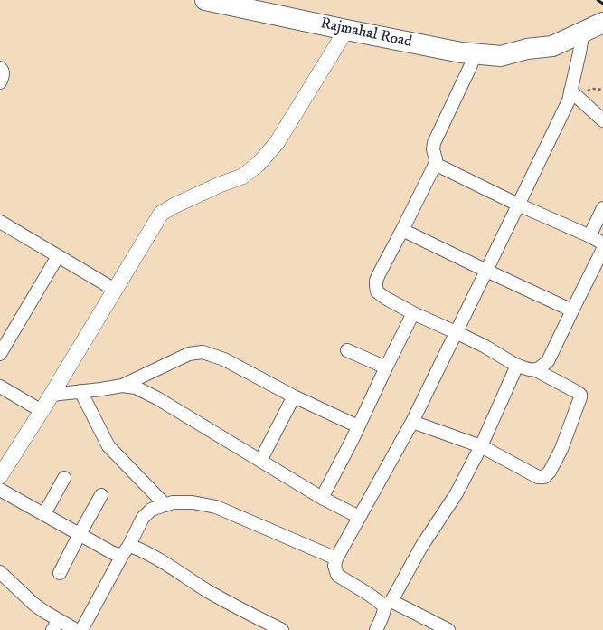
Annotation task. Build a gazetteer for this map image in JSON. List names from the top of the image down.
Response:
{
  "streets": {
    "main road": ["Rajmahal Road"]
  }
}
